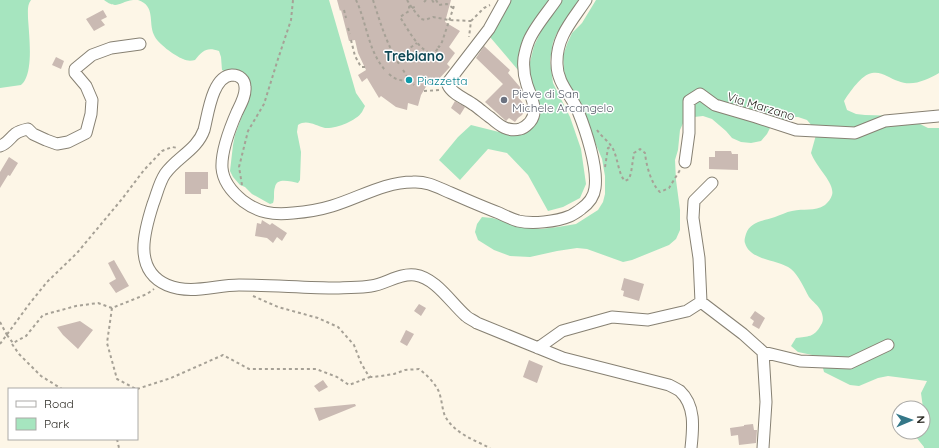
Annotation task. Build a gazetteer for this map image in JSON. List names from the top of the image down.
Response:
{
  "streets": {
    "street": ["Via Marzano"]
  },
  "districts": ["Trebiano"],
  "places": ["Piazzetta", "Pieve di San Michele Arcangelo"],
  "legend": ["Road", "Park"],
  "north": "right"
}
